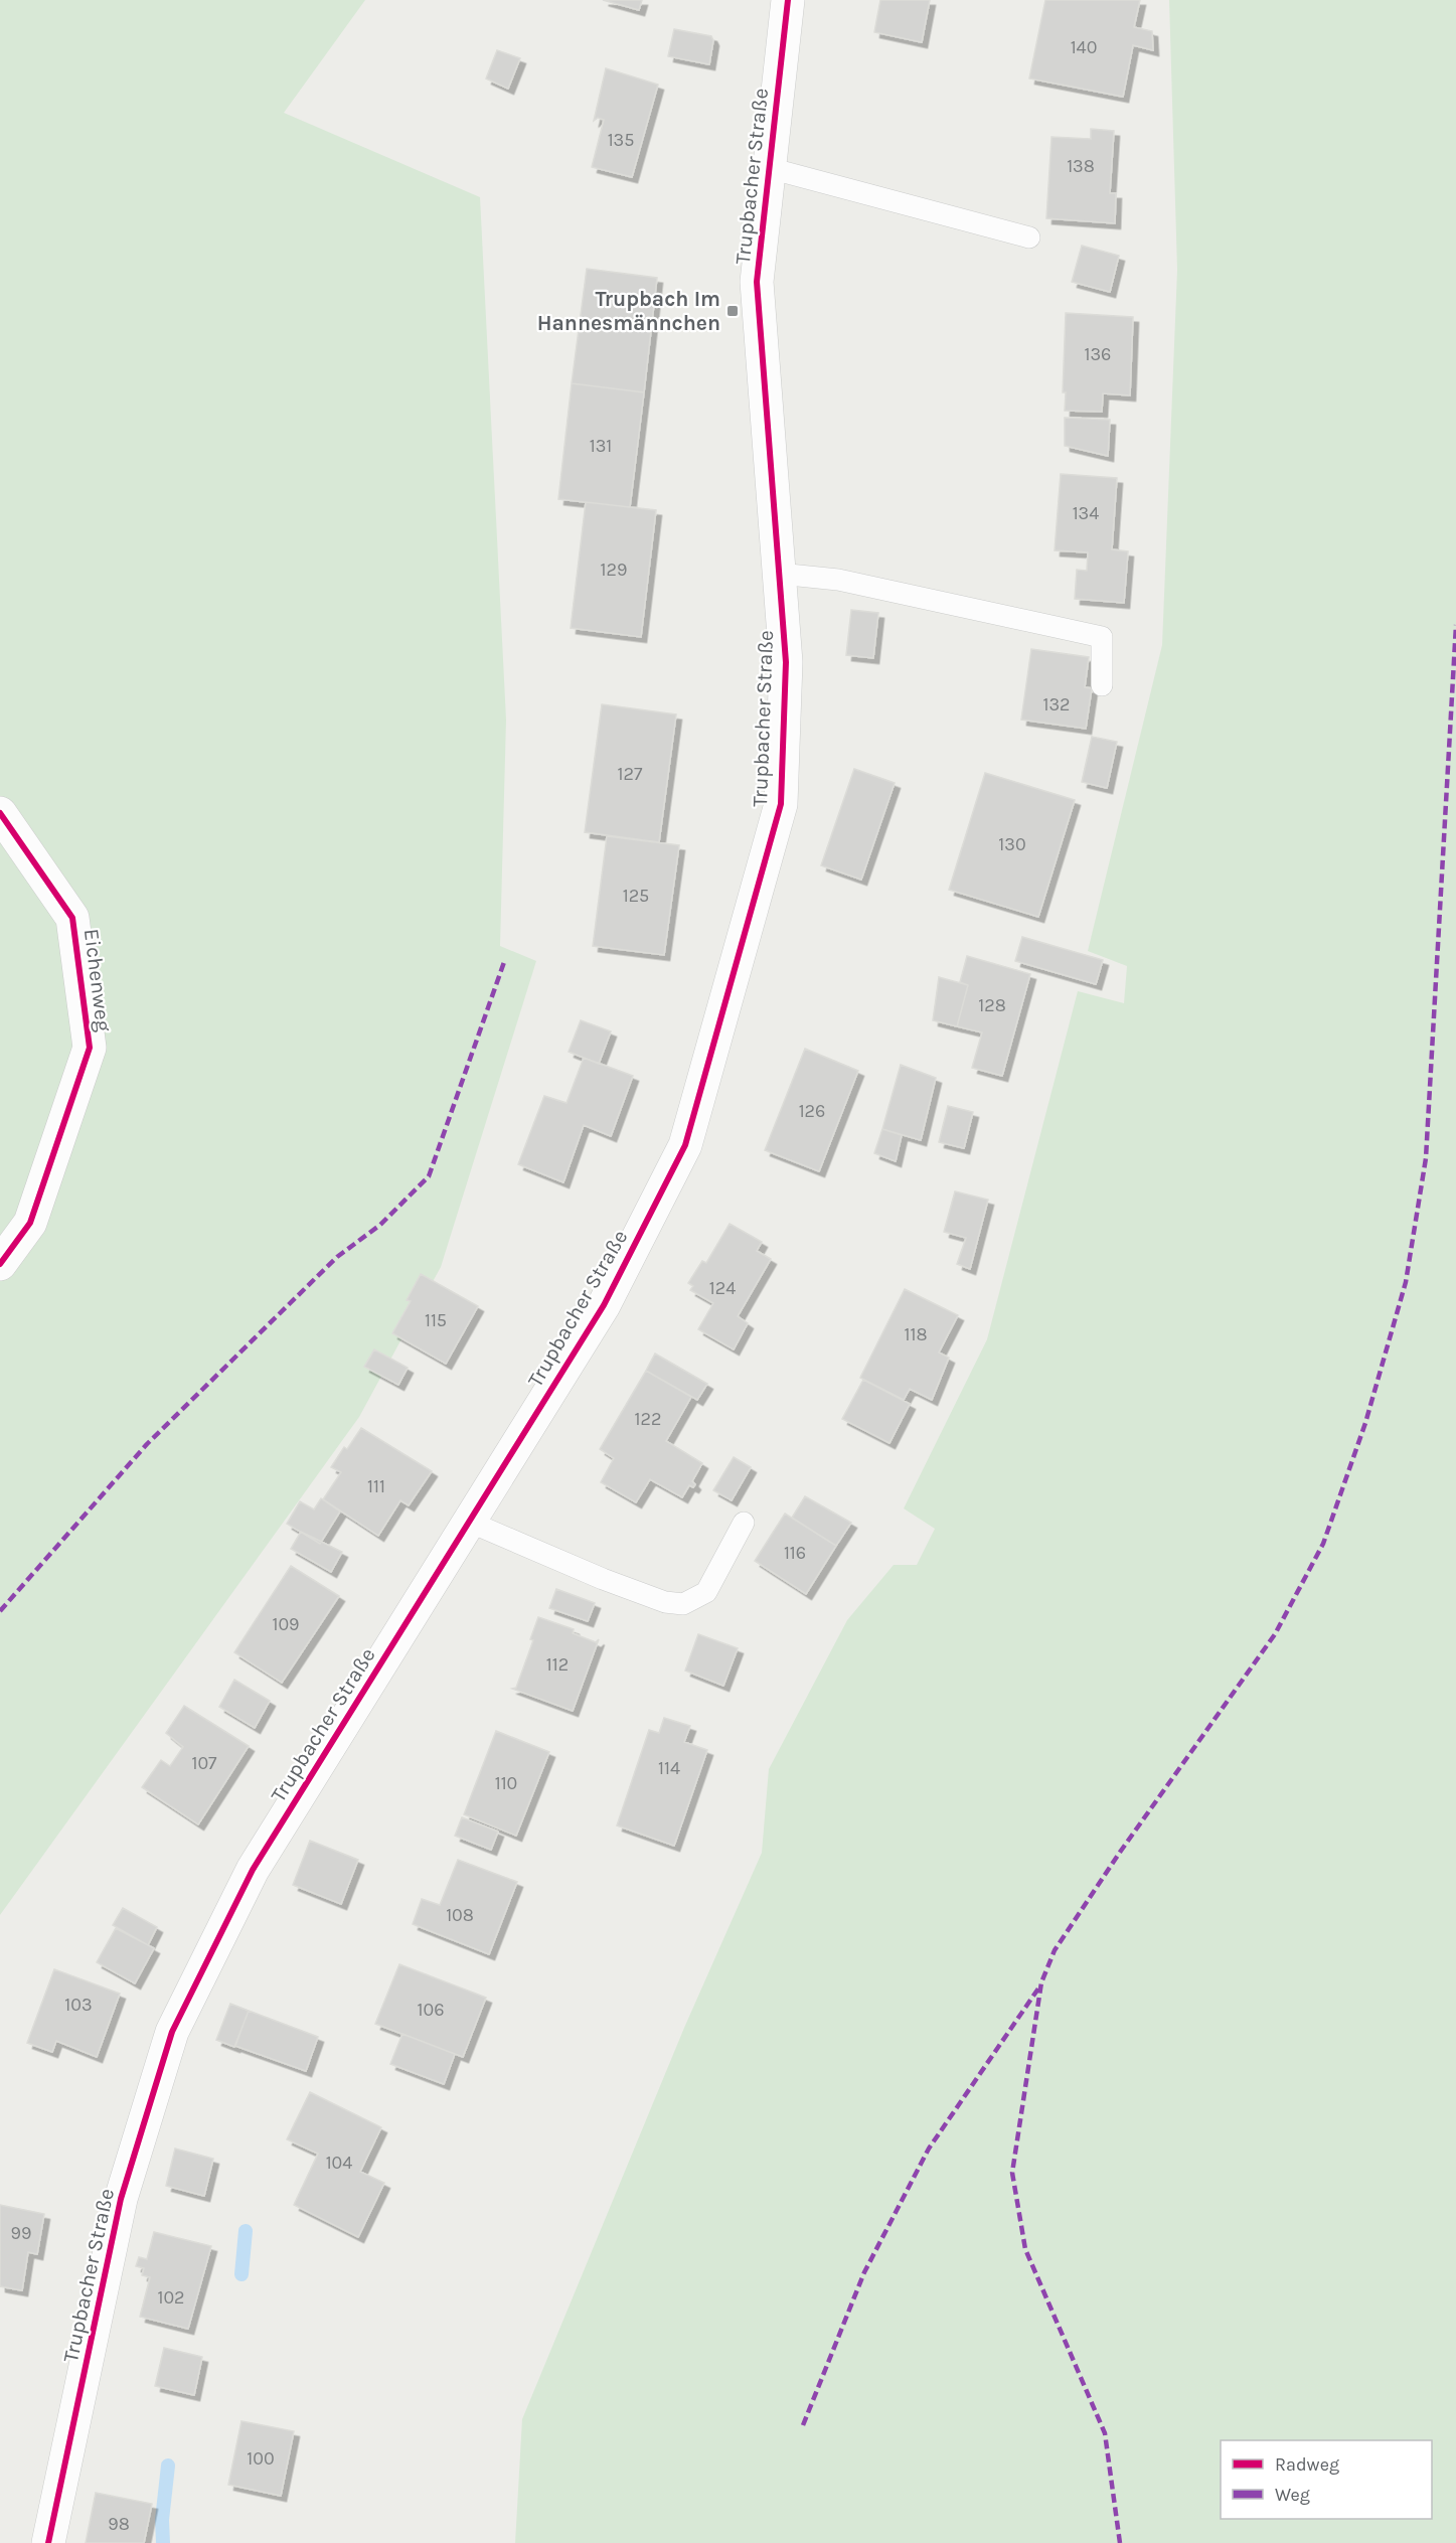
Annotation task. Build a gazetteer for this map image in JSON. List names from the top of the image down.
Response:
{
  "streets": {
    "street": ["Trupbacher Straße", "Eichenweg"]
  },
  "places": {
    "transit": ["Trupbach Im Hannesmännchen"]
  },
  "house_numbers": [
    "140",
    "135",
    "138",
    "136",
    "131",
    "134",
    "129",
    "132",
    "127",
    "130",
    "125",
    "128",
    "126",
    "124",
    "115",
    "118",
    "122",
    "111",
    "116",
    "109",
    "112",
    "107",
    "114",
    "110",
    "108",
    "103",
    "106",
    "104",
    "99",
    "102",
    "100",
    "98"
  ],
  "legend": ["Radweg", "Weg"]
}
